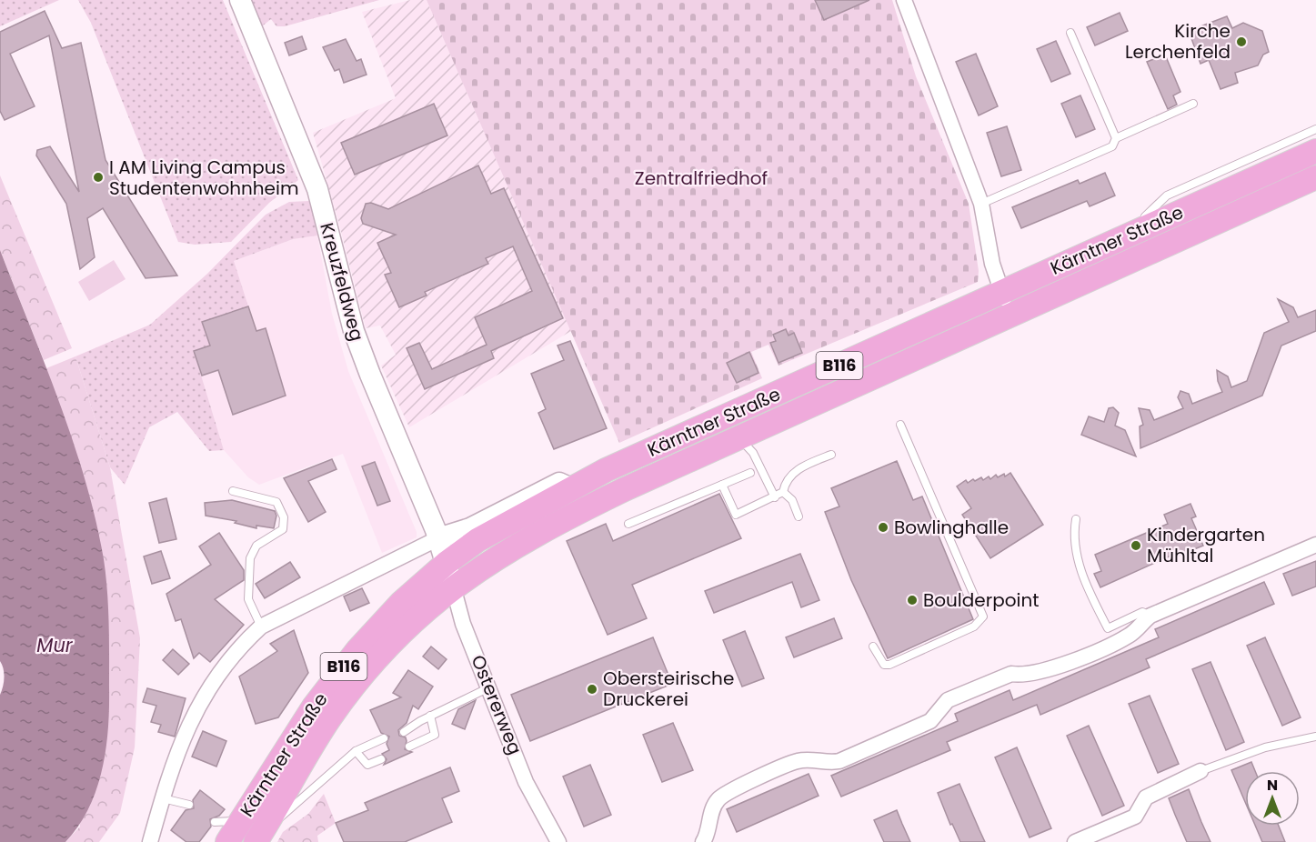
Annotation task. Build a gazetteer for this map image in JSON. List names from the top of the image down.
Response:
{
  "streets": {
    "main road": [
      "Kärntner Straße",
      "Kreuzfeldweg",
      "B116",
      "Ostererweg"
    ]
  },
  "crossings": [
    ["Kärntner Straße", "Kreuzfeldweg"],
    ["Kärntner Straße", "Ostererweg"],
    ["Kreuzfeldweg", "Ostererweg"]
  ],
  "water": ["Mur"],
  "parks": ["Zentralfriedhof"],
  "places": [
    "Kirche Lerchenfeld",
    "I AM Living Campus Studentenwohnheim",
    "Bowlinghalle",
    "Kindergarten Mühltal",
    "Boulderpoint",
    "Obersteirische Druckerei"
  ],
  "north": "top"
}
